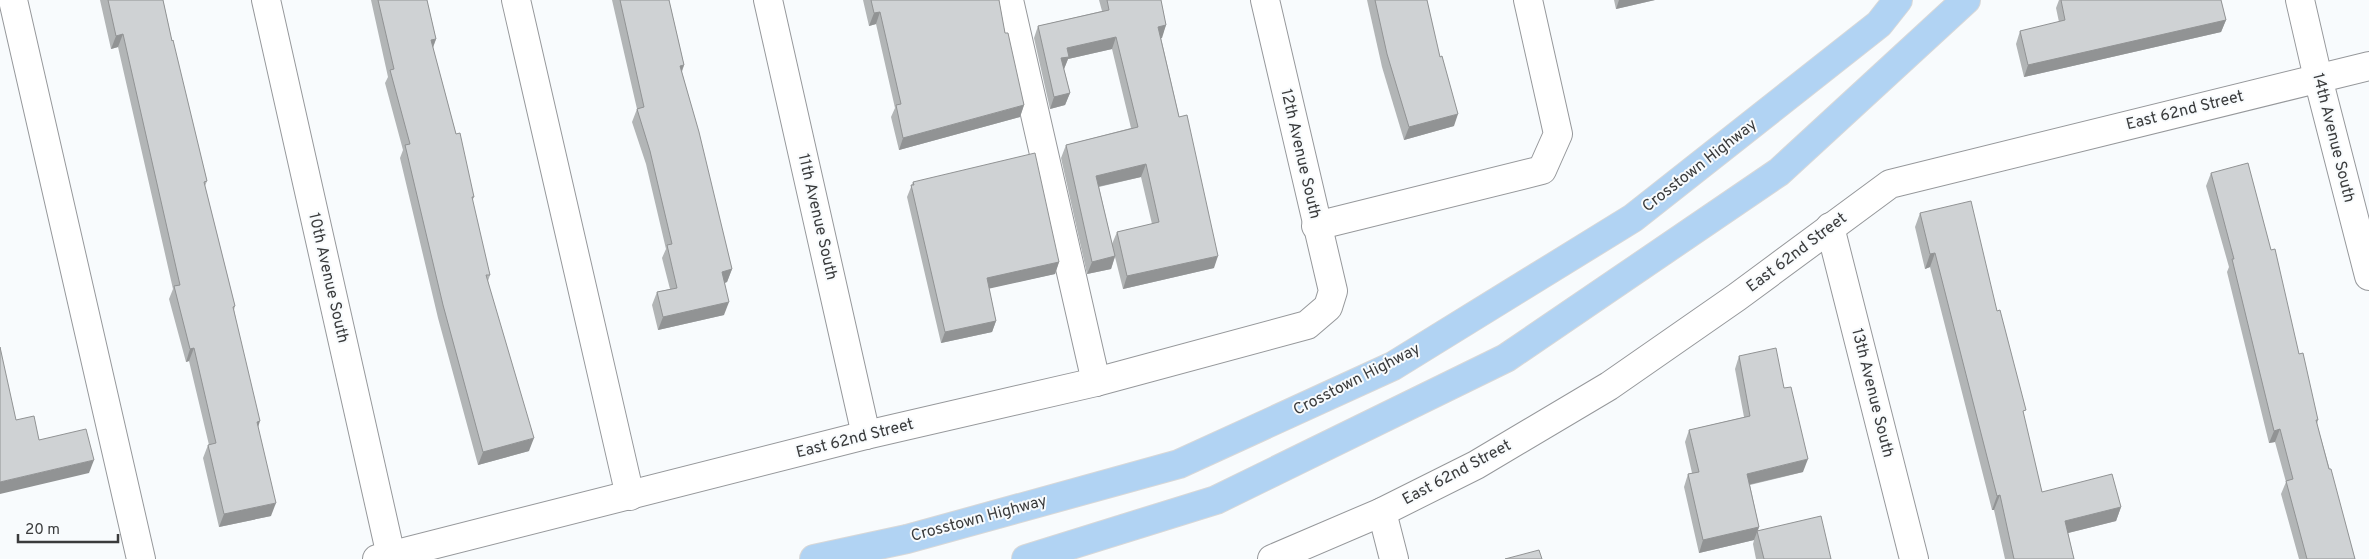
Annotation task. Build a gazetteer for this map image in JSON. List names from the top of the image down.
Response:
{
  "streets": {
    "highway": ["Crosstown Highway"],
    "street": [
      "East 62nd Street",
      "14th Avenue South",
      "12th Avenue South",
      "11th Avenue South",
      "10th Avenue South",
      "13th Avenue South"
    ]
  },
  "crossings": [
    ["East 62nd Street", "14th Avenue South"],
    ["East 62nd Street", "12th Avenue South"],
    ["East 62nd Street", "11th Avenue South"],
    ["East 62nd Street", "10th Avenue South"],
    ["East 62nd Street", "13th Avenue South"]
  ],
  "scale_bar": "20 m"
}
